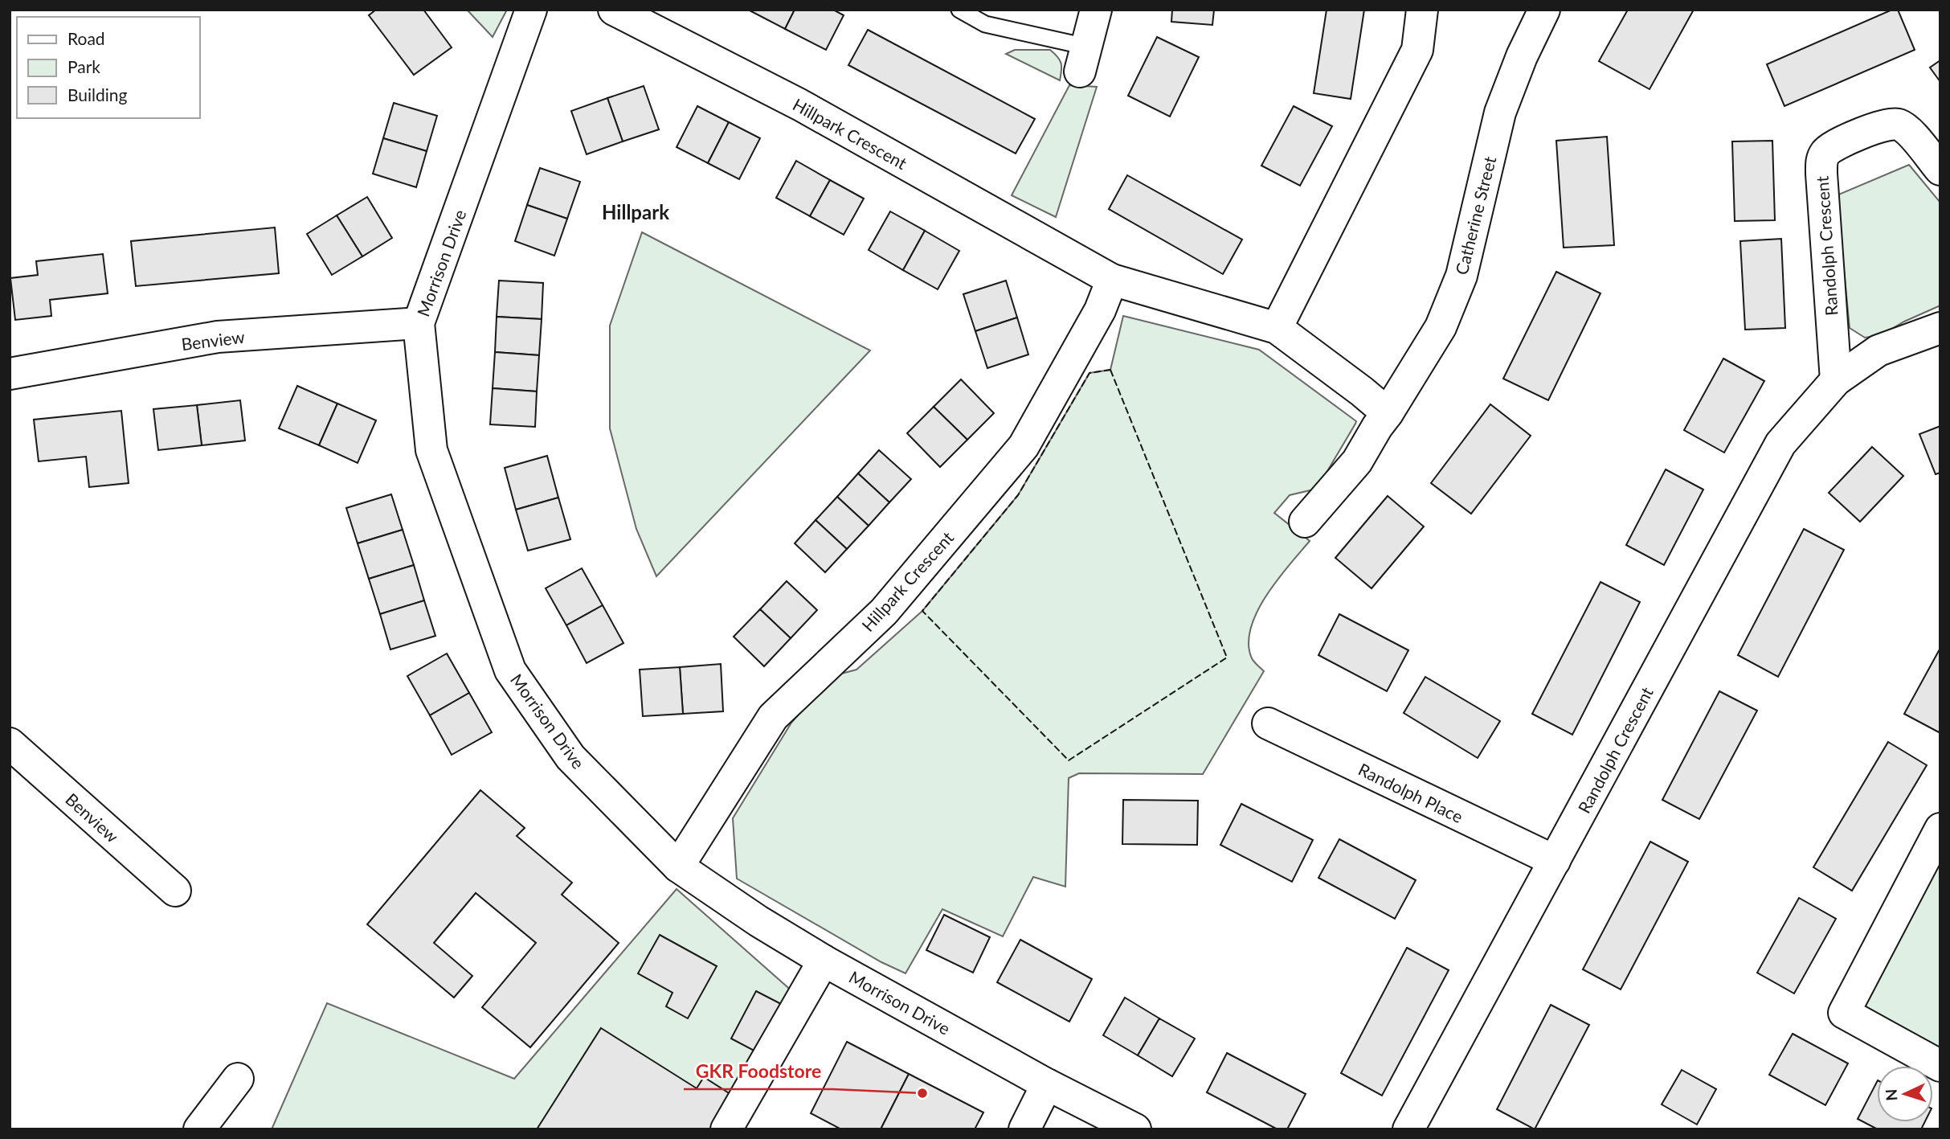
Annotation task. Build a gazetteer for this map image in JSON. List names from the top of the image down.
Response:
{
  "streets": {
    "street": [
      "Hillpark Crescent",
      "Catherine Street",
      "Randolph Crescent",
      "Morrison Drive",
      "Benview",
      "Randolph Place"
    ]
  },
  "crossings": [
    ["Hillpark Crescent", "Morrison Drive"],
    ["Randolph Crescent", "Randolph Place"],
    ["Morrison Drive", "Benview"]
  ],
  "districts": ["Hillpark"],
  "places": ["GKR Foodstore"],
  "legend": ["Road", "Park", "Building"],
  "north": "left"
}
